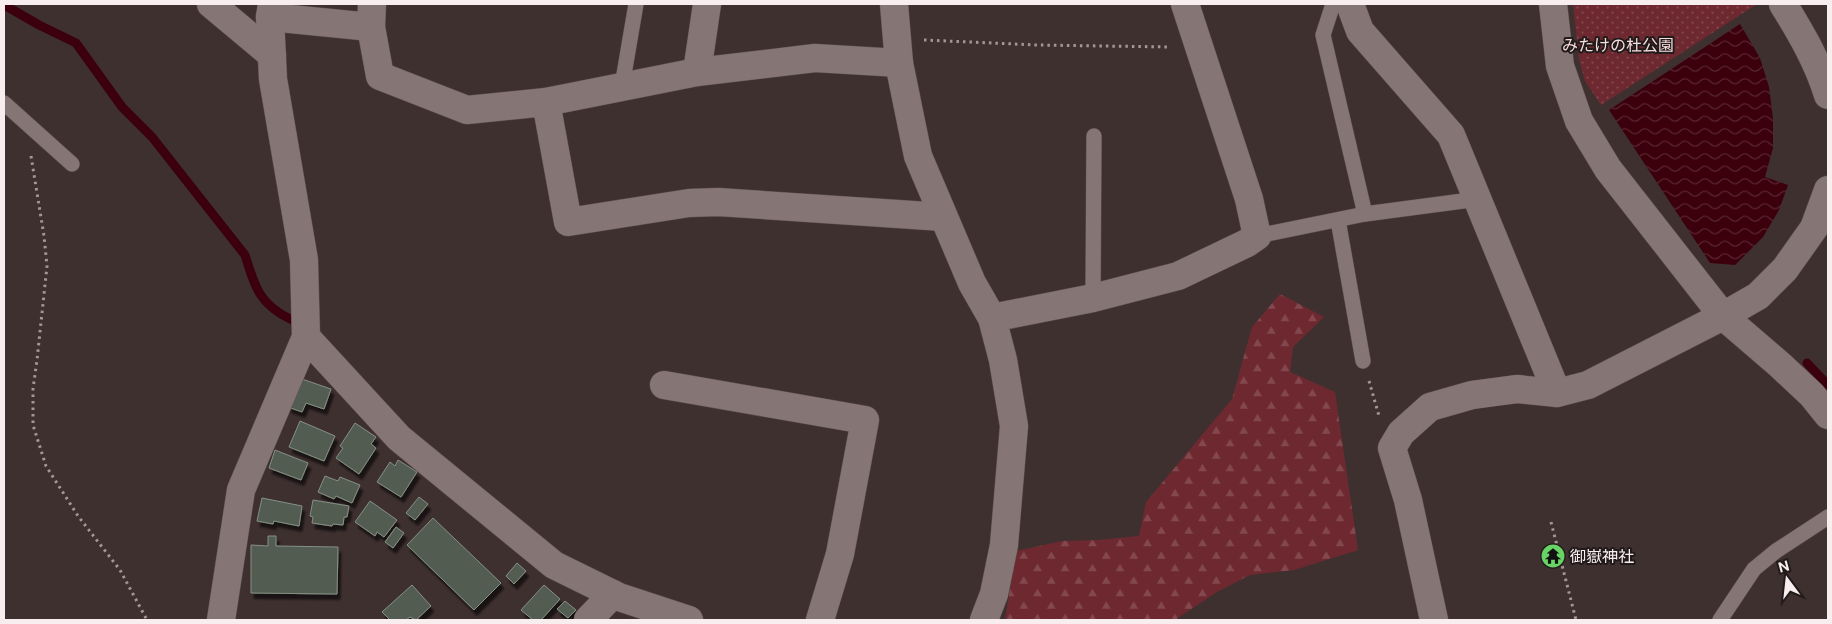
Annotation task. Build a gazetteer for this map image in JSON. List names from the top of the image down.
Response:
{
  "parks": ["みたけの杜公園"],
  "places": {
    "temple": ["御嶽神社"]
  },
  "north": "top"
}
